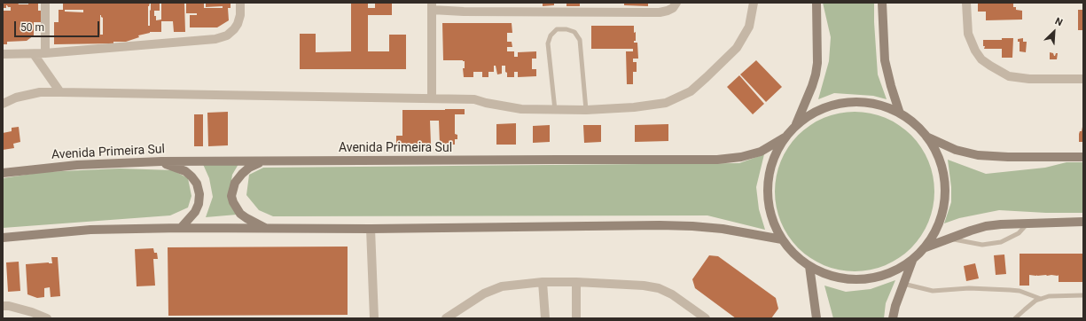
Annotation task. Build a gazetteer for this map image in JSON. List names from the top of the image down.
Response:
{
  "streets": {
    "main road": ["Avenida Primeira Sul"]
  },
  "scale_bar": "50 m",
  "north": "top right"
}
